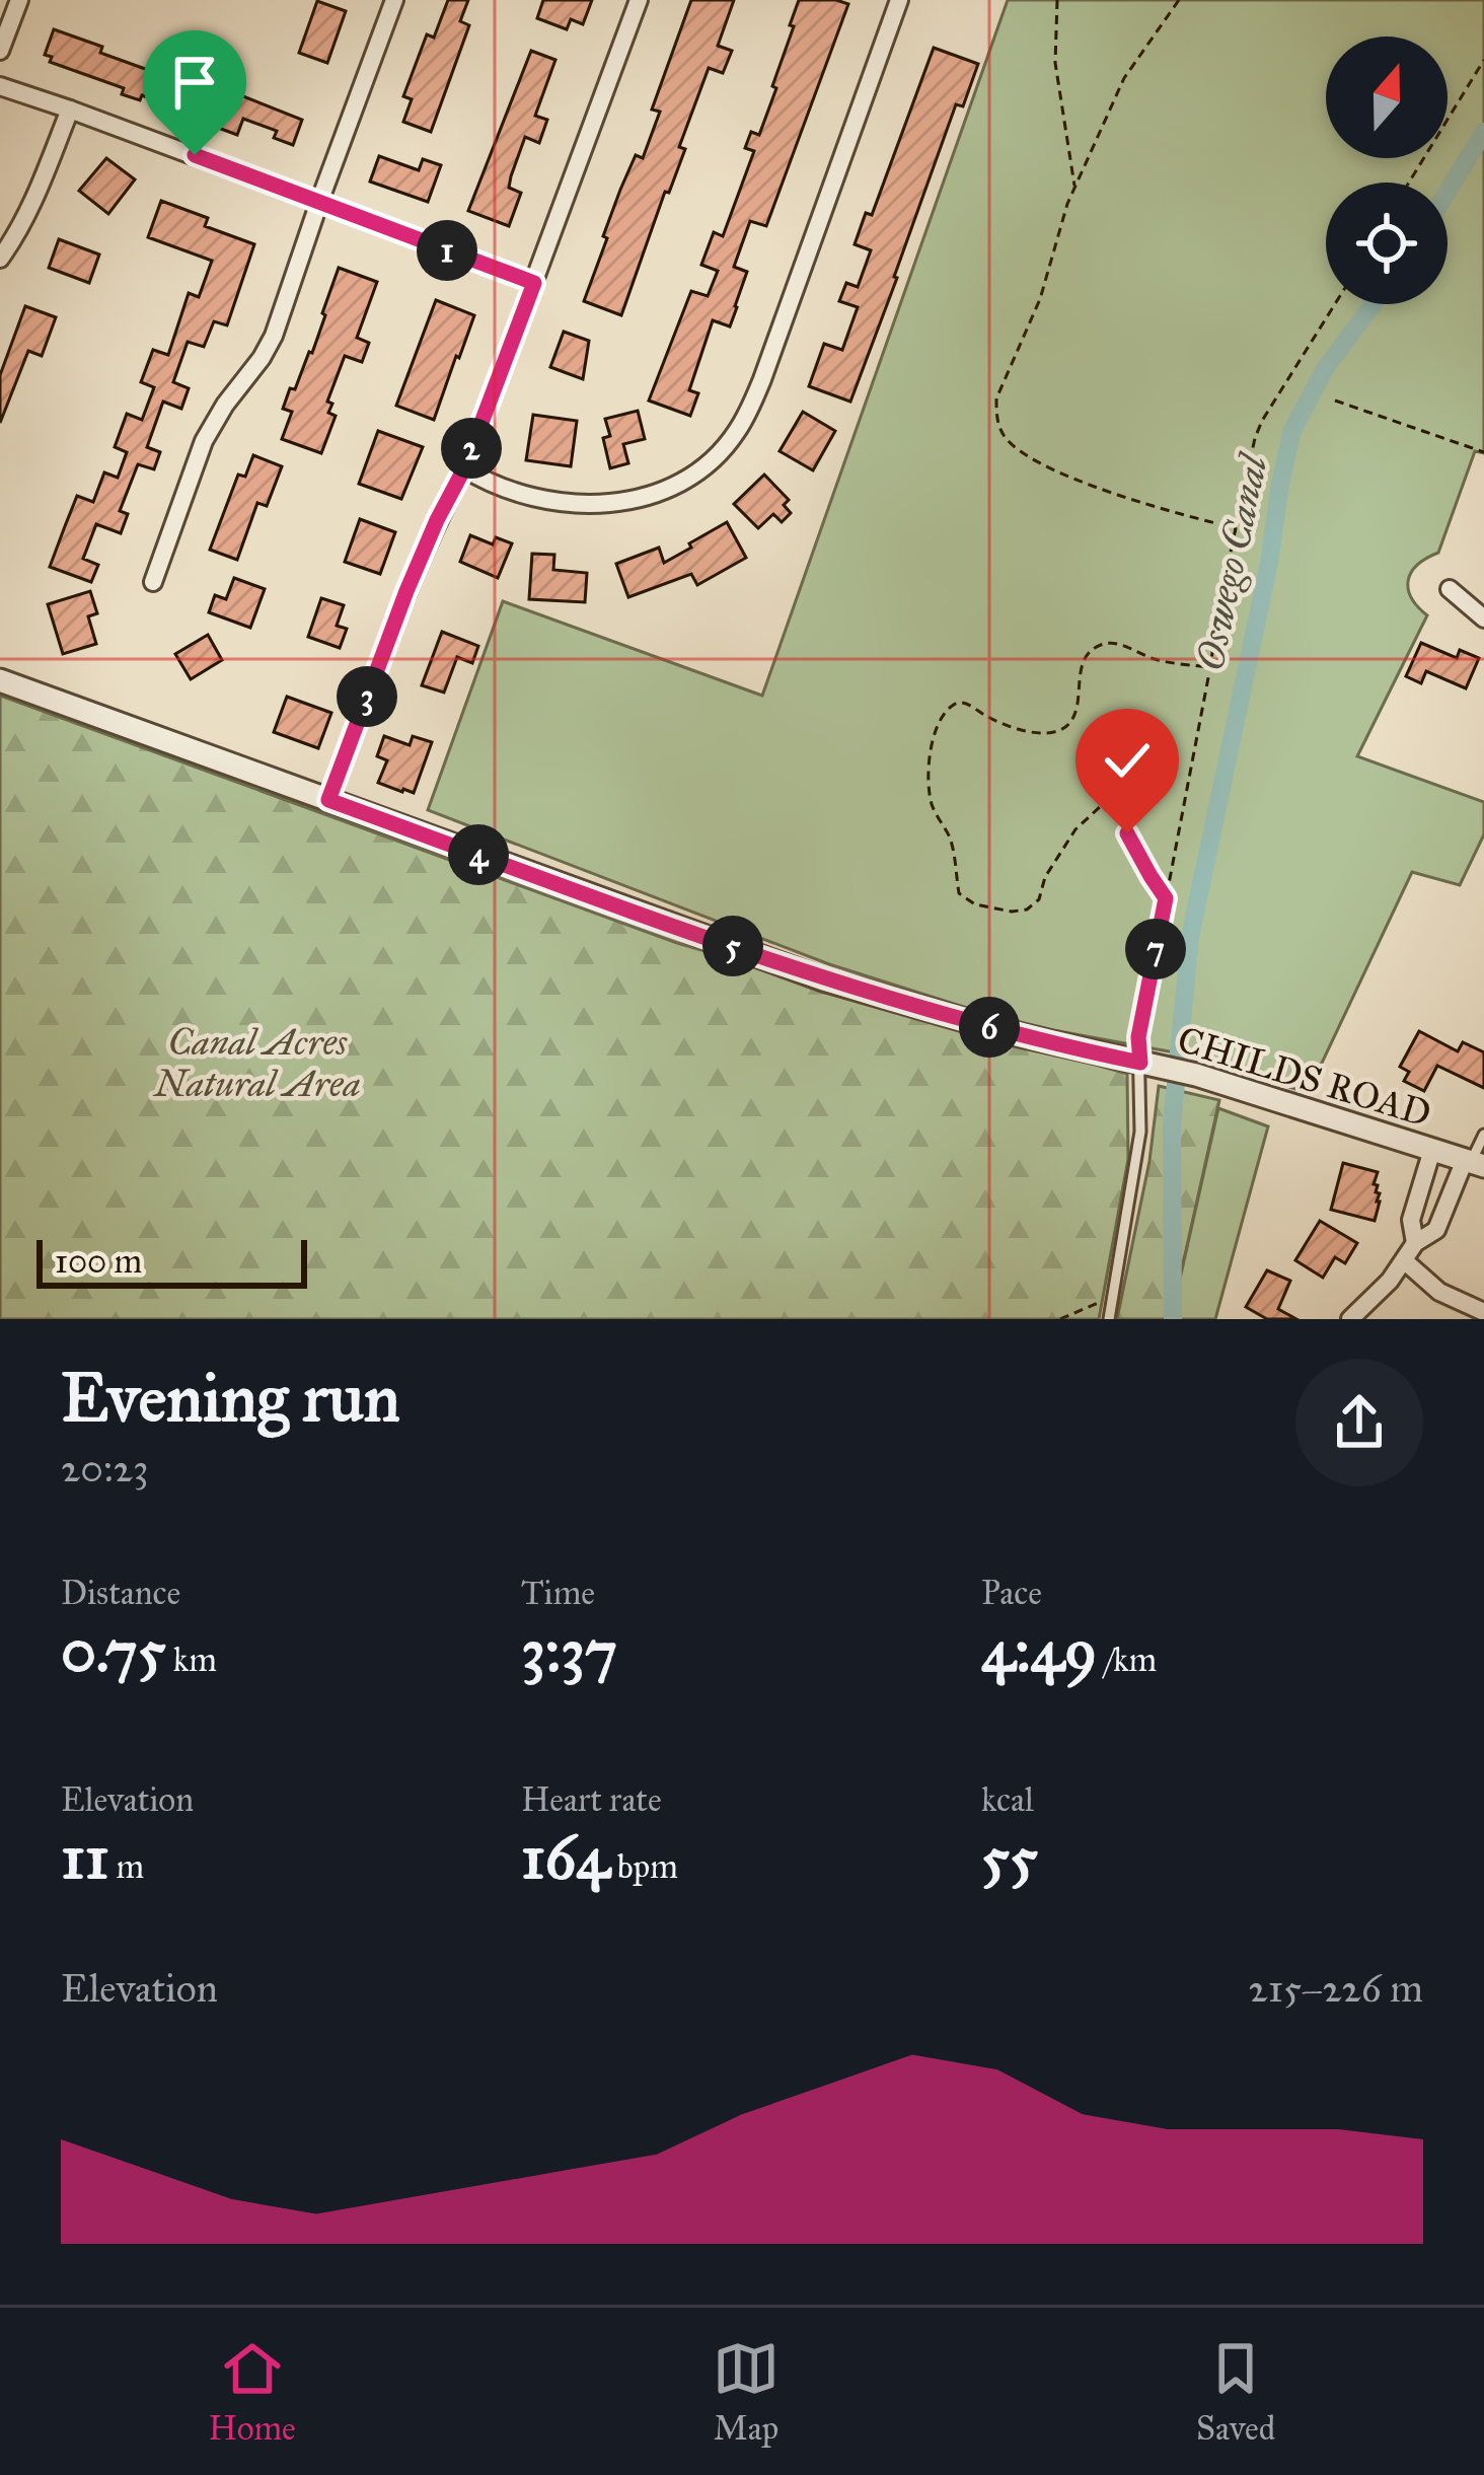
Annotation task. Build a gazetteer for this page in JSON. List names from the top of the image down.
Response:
{
  "streets": {
    "street": ["CHILDS ROAD"]
  },
  "water": ["Oswego Canal"],
  "parks": ["Canal Acres Natural Area"],
  "scale_bar": "100 m",
  "north": "top",
  "page": {
    "pins": [
      "1",
      "2",
      "3",
      "4",
      "5",
      "7",
      "6"
    ],
    "scale": "100 m",
    "heading": ["Evening run", "20:23"],
    "stats": [
      ["Distance", "0.75 km"],
      ["Time", "3:37"],
      ["Pace", "4:49 /km"],
      ["Elevation", "11 m"],
      ["Heart rate", "164 bpm"],
      ["kcal", "55"]
    ],
    "chart": ["Elevation", "215–226 m"],
    "tabs": ["Home", "Map", "Saved"]
  }
}
